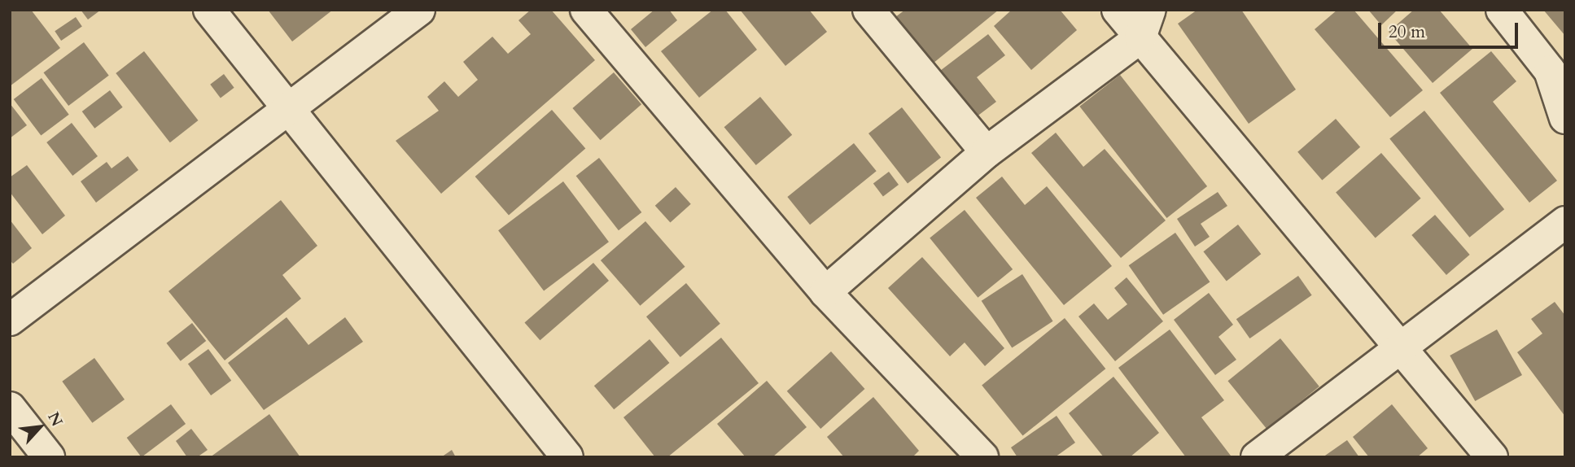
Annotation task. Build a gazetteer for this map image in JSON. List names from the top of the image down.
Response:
{
  "scale_bar": "20 m",
  "north": "top right"
}
